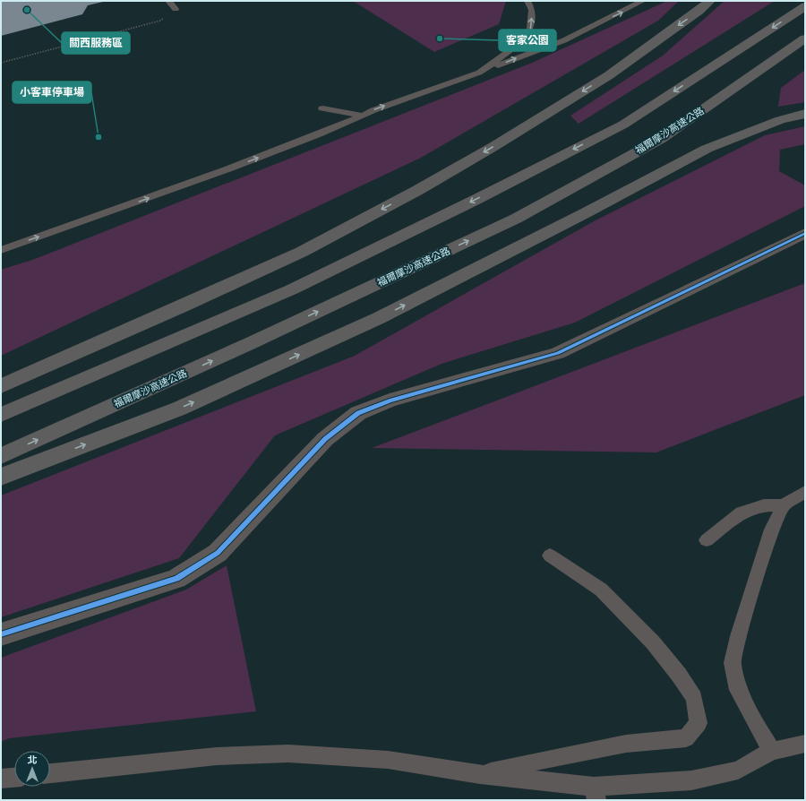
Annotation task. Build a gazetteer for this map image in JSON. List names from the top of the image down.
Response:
{
  "streets": {
    "highway": ["福爾摩沙高速公路"]
  },
  "places": ["關西服務區", "客家公園", "小客車停車場"],
  "north": "top"
}
